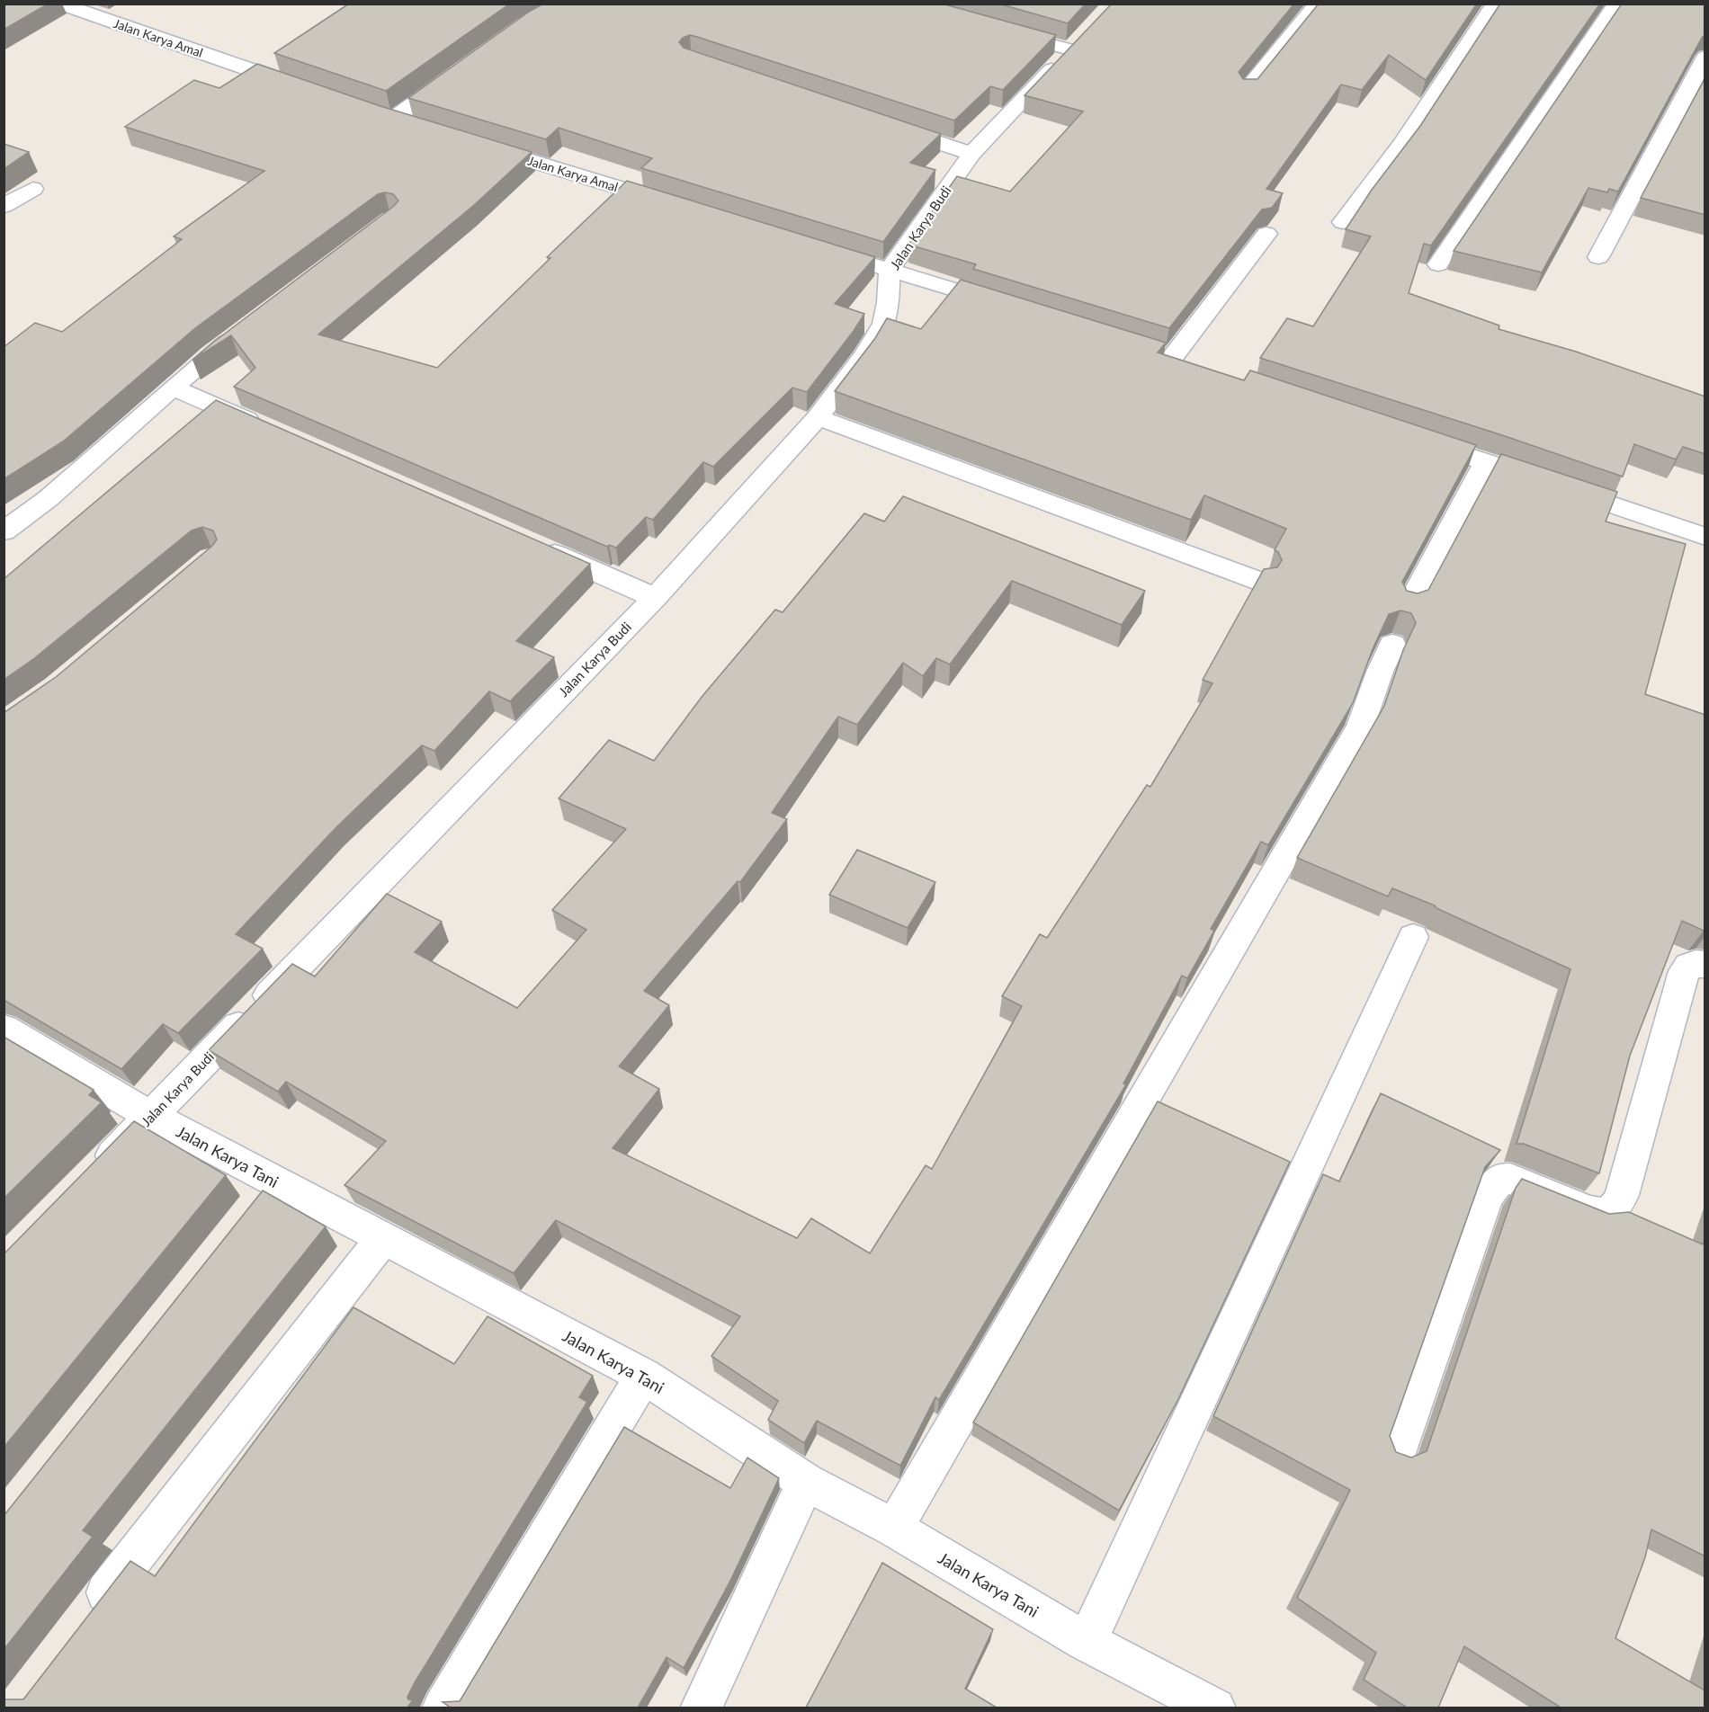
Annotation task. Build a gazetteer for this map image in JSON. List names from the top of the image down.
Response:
{
  "streets": {
    "street": ["Jalan Karya Amal", "Jalan Karya Budi", "Jalan Karya Tani"]
  },
  "crossings": [
    ["Jalan Karya Budi", "Jalan Karya Tani"]
  ]
}
